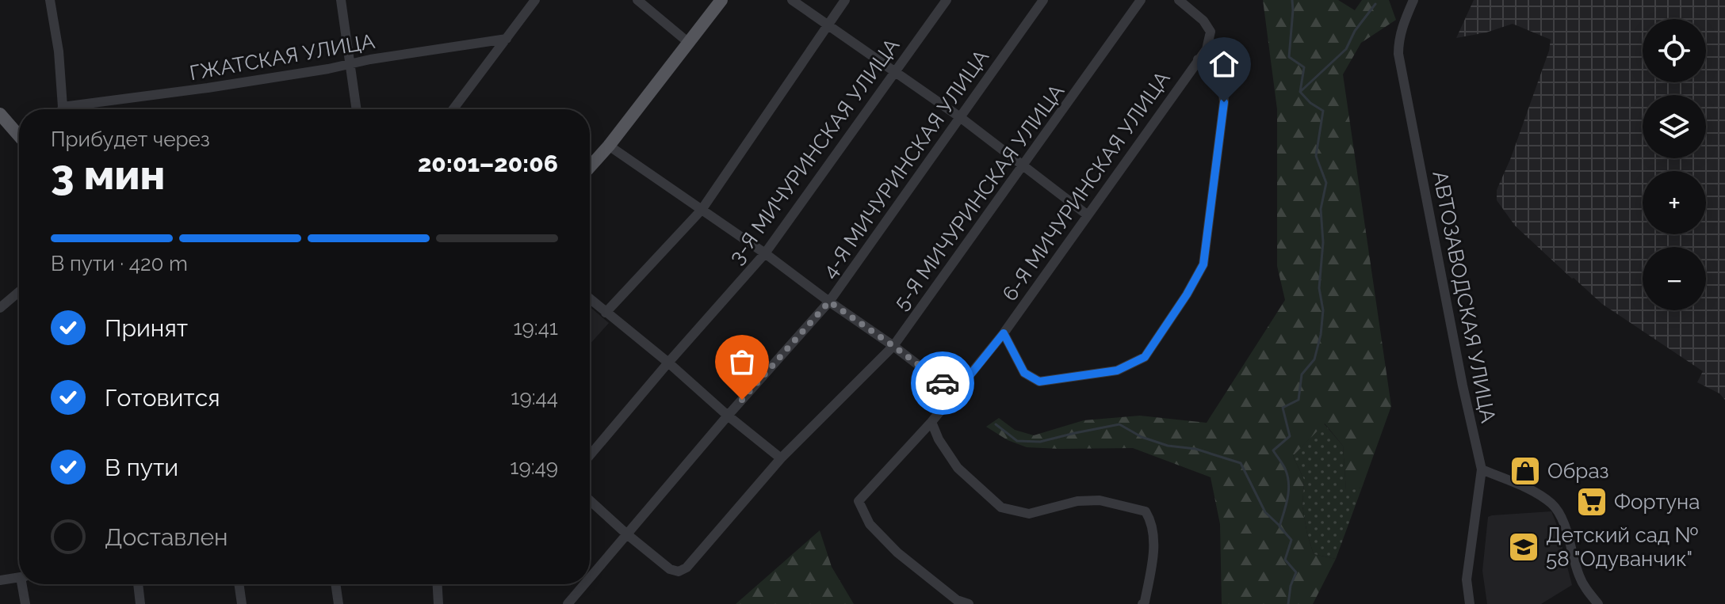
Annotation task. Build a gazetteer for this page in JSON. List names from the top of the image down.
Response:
{
  "streets": {
    "street": [
      "ГЖАТСКАЯ УЛИЦА",
      "3-Я МИЧУРИНСКАЯ УЛИЦА",
      "4-Я МИЧУРИНСКАЯ УЛИЦА",
      "6-Я МИЧУРИНСКАЯ УЛИЦА",
      "5-Я МИЧУРИНСКАЯ УЛИЦА",
      "АВТОЗАВОДСКАЯ УЛИЦА"
    ]
  },
  "crossings": [
    ["4-Я МИЧУРИНСКАЯ УЛИЦА", "5-Я МИЧУРИНСКАЯ УЛИЦА"]
  ],
  "places": {
    "shop": ["Образ"],
    "supermarket": ["Фортуна"],
    "school or university": ["Детский сад № 58 \"Одуванчик\""]
  },
  "page": {
    "map_buttons": ["+", "−"],
    "heading": ["3 мин", "Прибудет через", "20:01–20:06"],
    "bar": "В пути · 420 m",
    "list": [
      ["Принят", "19:41"],
      ["Готовится", "19:44"],
      ["В пути", "19:49"],
      "Доставлен"
    ]
  }
}
